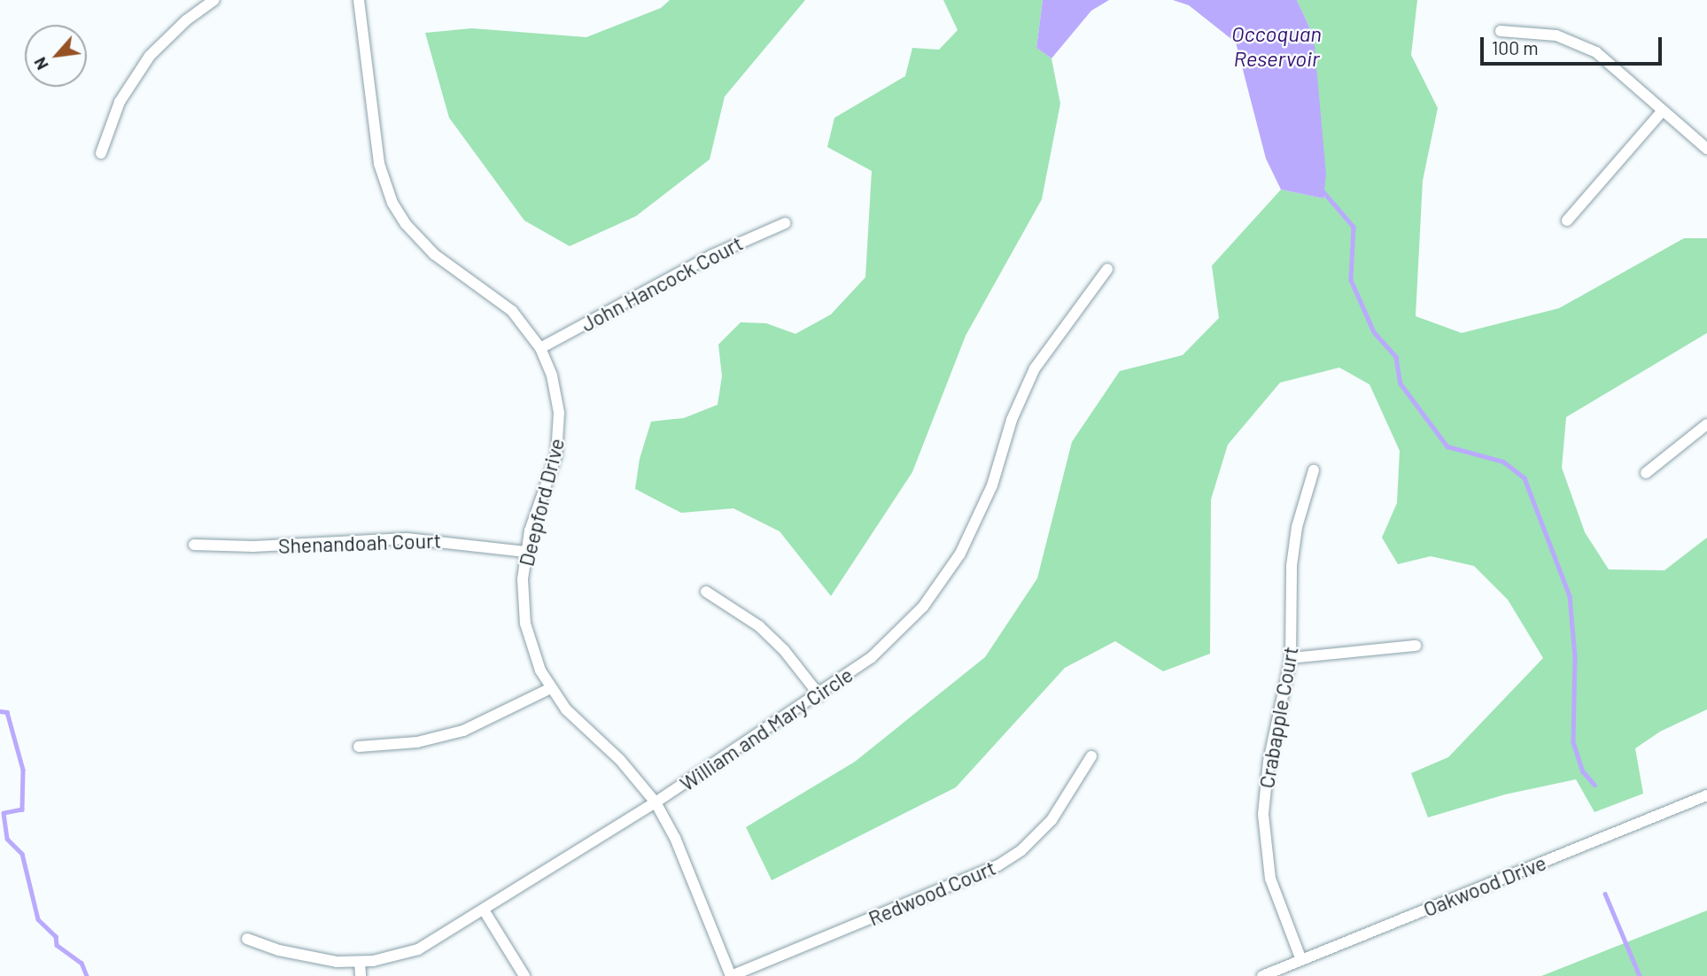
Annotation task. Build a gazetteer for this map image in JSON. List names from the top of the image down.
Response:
{
  "streets": {
    "street": [
      "John Hancock Court",
      "Deepford Drive",
      "Shenandoah Court",
      "Crabapple Court",
      "William and Mary Circle",
      "Oakwood Drive",
      "Redwood Court"
    ]
  },
  "crossings": [
    ["John Hancock Court", "Deepford Drive"],
    ["Deepford Drive", "Shenandoah Court"],
    ["Deepford Drive", "William and Mary Circle"],
    ["Deepford Drive", "Redwood Court"],
    ["Crabapple Court", "Oakwood Drive"]
  ],
  "water": ["Occoquan Reservoir"],
  "scale_bar": "100 m",
  "north": "bottom left"
}
